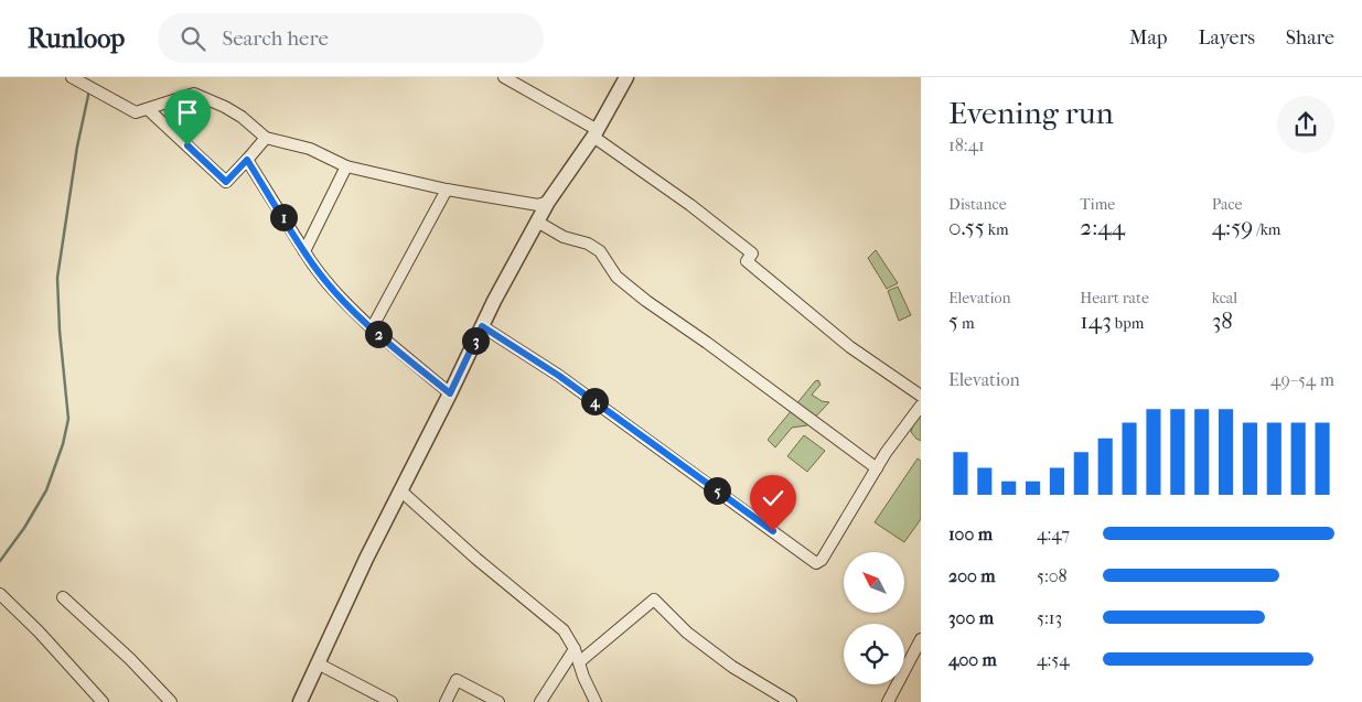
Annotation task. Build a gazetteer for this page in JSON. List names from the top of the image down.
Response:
{
  "north": "top left",
  "page": {
    "header": "Runloop",
    "search": "Search here",
    "nav": ["Map", "Layers", "Share"],
    "heading": ["Evening run", "18:41"],
    "stats": [
      ["Distance", "0.55 km"],
      ["Time", "2:44"],
      ["Pace", "4:59 /km"],
      ["Elevation", "5 m"],
      ["Heart rate", "143 bpm"],
      ["kcal", "38"]
    ],
    "pins": [
      "1",
      "2",
      "3",
      "4",
      "5"
    ],
    "chart": ["Elevation", "49–54 m"],
    "list": [
      {
        "name": "100 m",
        "note": "4:47"
      },
      {
        "name": "200 m",
        "note": "5:08"
      },
      {
        "name": "300 m",
        "note": "5:13"
      },
      {
        "name": "400 m",
        "note": "4:54"
      }
    ]
  }
}
